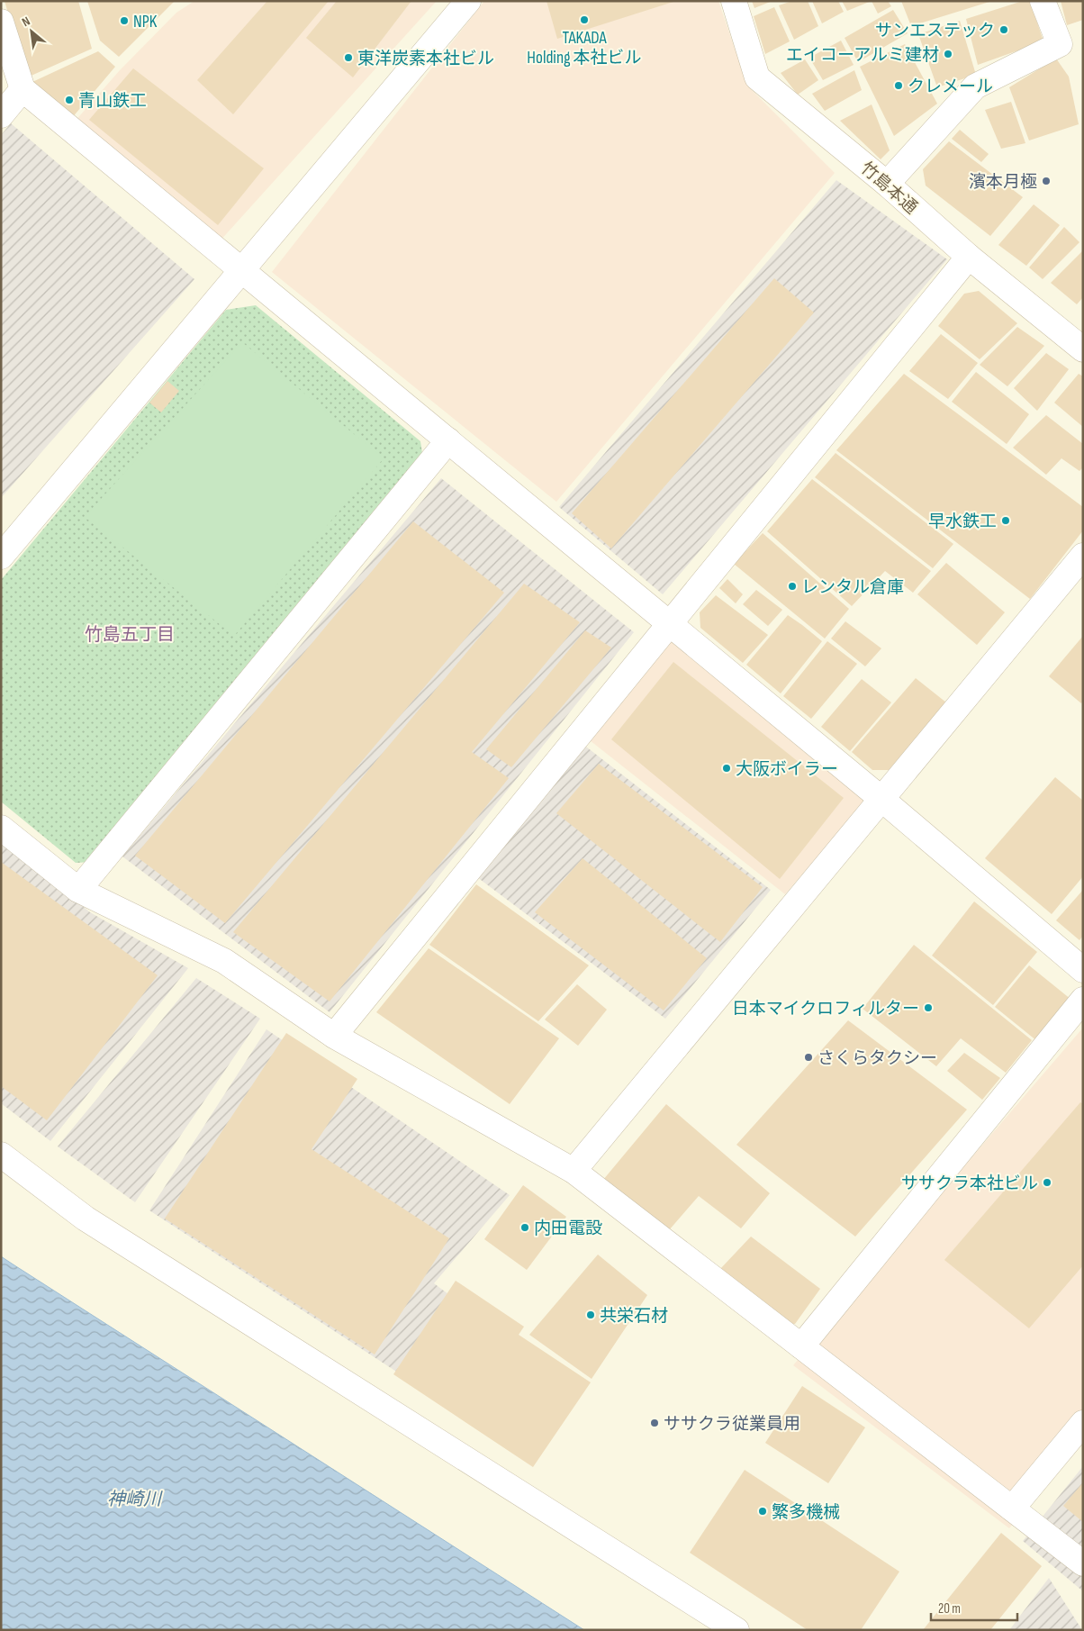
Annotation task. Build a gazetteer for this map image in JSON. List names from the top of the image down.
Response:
{
  "streets": {
    "street": ["竹島本通"]
  },
  "districts": ["竹島五丁目"],
  "water": ["神崎川"],
  "places": [
    "TAKADA Holding 本社ビル",
    "NPK",
    "サンエステック",
    "エイコーアルミ建材",
    "東洋炭素本社ビル",
    "クレメール",
    "青山鉄工",
    "濱本月極",
    "早水鉄工",
    "レンタル倉庫",
    "大阪ボイラー",
    "日本マイクロフィルター",
    "さくらタクシー",
    "ササクラ本社ビル",
    "内田電設",
    "共栄石材",
    "ササクラ従業員用",
    "繁多機械"
  ],
  "scale_bar": "20 m",
  "north": "top left"
}
